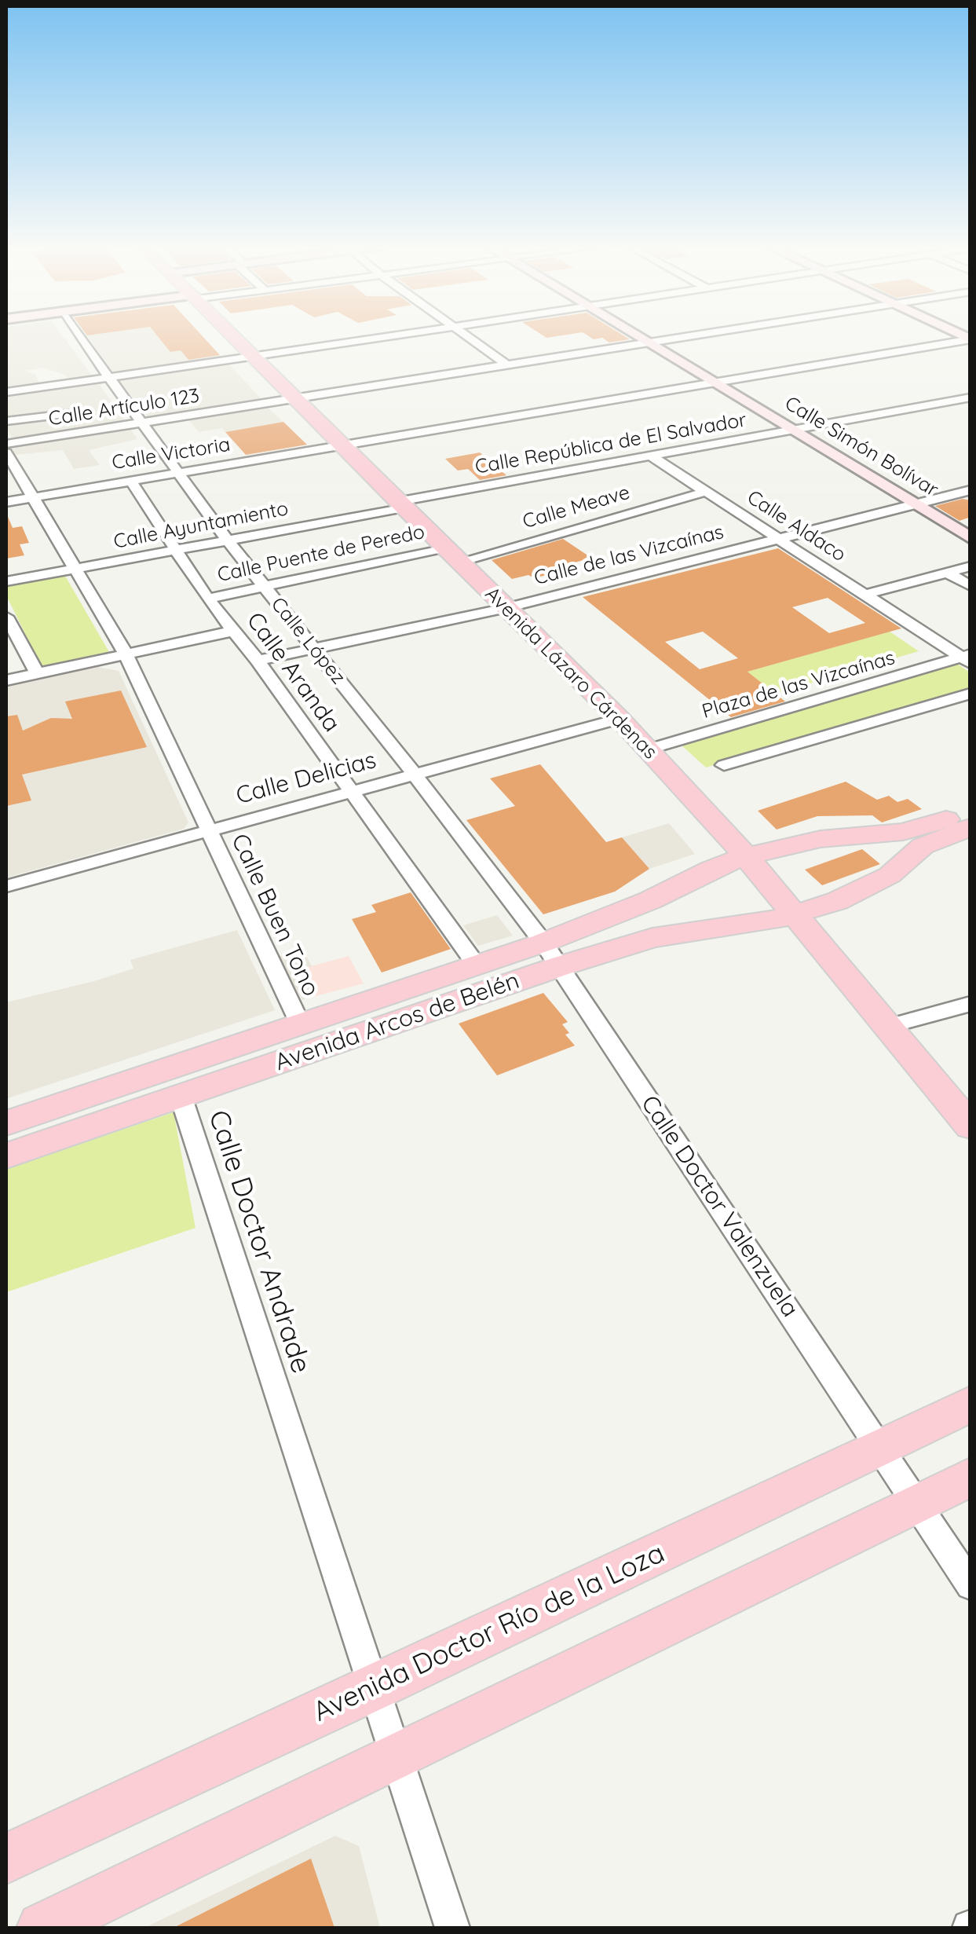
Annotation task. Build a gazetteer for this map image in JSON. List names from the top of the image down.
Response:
{
  "streets": {
    "main road": ["Avenida Lázaro Cárdenas", "Avenida Arcos de Belén", "Avenida Doctor Río de la Loza"],
    "street": [
      "Calle Artículo 123",
      "Calle República de El Salvador",
      "Calle Simón Bolívar",
      "Calle Victoria",
      "Calle Meave",
      "Calle Ayuntamiento",
      "Calle Aldaco",
      "Calle Puente de Peredo",
      "Calle de las Vizcaínas",
      "Calle López",
      "Calle Aranda",
      "Plaza de las Vizcaínas",
      "Calle Delicias",
      "Calle Buen Tono",
      "Calle Doctor Valenzuela",
      "Calle Doctor Andrade"
    ]
  },
  "crossings": [
    ["Calle Artículo 123", "Calle Simón Bolívar"],
    ["Calle Artículo 123", "Calle López"],
    ["Calle Artículo 123", "Avenida Lázaro Cárdenas"],
    ["Calle República de El Salvador", "Calle Simón Bolívar"],
    ["Calle República de El Salvador", "Calle Ayuntamiento"],
    ["Calle República de El Salvador", "Calle Aldaco"],
    ["Calle República de El Salvador", "Avenida Lázaro Cárdenas"],
    ["Calle Simón Bolívar", "Calle Victoria"],
    ["Calle Simón Bolívar", "Calle de las Vizcaínas"],
    ["Calle Victoria", "Calle López"],
    ["Calle Victoria", "Calle Aranda"],
    ["Calle Victoria", "Avenida Lázaro Cárdenas"],
    ["Calle Victoria", "Calle Buen Tono"],
    ["Calle Meave", "Calle Aldaco"],
    ["Calle Meave", "Calle Puente de Peredo"],
    ["Calle Meave", "Avenida Lázaro Cárdenas"],
    ["Calle Ayuntamiento", "Calle López"],
    ["Calle Ayuntamiento", "Calle Aranda"],
    ["Calle Ayuntamiento", "Avenida Lázaro Cárdenas"],
    ["Calle Ayuntamiento", "Calle Buen Tono"],
    ["Calle Aldaco", "Calle de las Vizcaínas"],
    ["Calle Aldaco", "Plaza de las Vizcaínas"],
    ["Calle Puente de Peredo", "Calle López"],
    ["Calle Puente de Peredo", "Calle Aranda"],
    ["Calle Puente de Peredo", "Avenida Lázaro Cárdenas"],
    ["Calle de las Vizcaínas", "Calle López"],
    ["Calle de las Vizcaínas", "Calle Aranda"],
    ["Calle de las Vizcaínas", "Avenida Lázaro Cárdenas"],
    ["Calle López", "Calle Delicias"],
    ["Calle López", "Avenida Arcos de Belén"],
    ["Calle López", "Calle Doctor Valenzuela"],
    ["Calle Aranda", "Calle Delicias"],
    ["Calle Aranda", "Avenida Arcos de Belén"],
    ["Avenida Lázaro Cárdenas", "Plaza de las Vizcaínas"],
    ["Avenida Lázaro Cárdenas", "Calle Delicias"],
    ["Avenida Lázaro Cárdenas", "Avenida Arcos de Belén"],
    ["Calle Delicias", "Calle Buen Tono"],
    ["Calle Buen Tono", "Avenida Arcos de Belén"],
    ["Avenida Arcos de Belén", "Calle Doctor Valenzuela"],
    ["Avenida Arcos de Belén", "Calle Doctor Andrade"],
    ["Calle Doctor Valenzuela", "Avenida Doctor Río de la Loza"],
    ["Calle Doctor Andrade", "Avenida Doctor Río de la Loza"]
  ]
}
